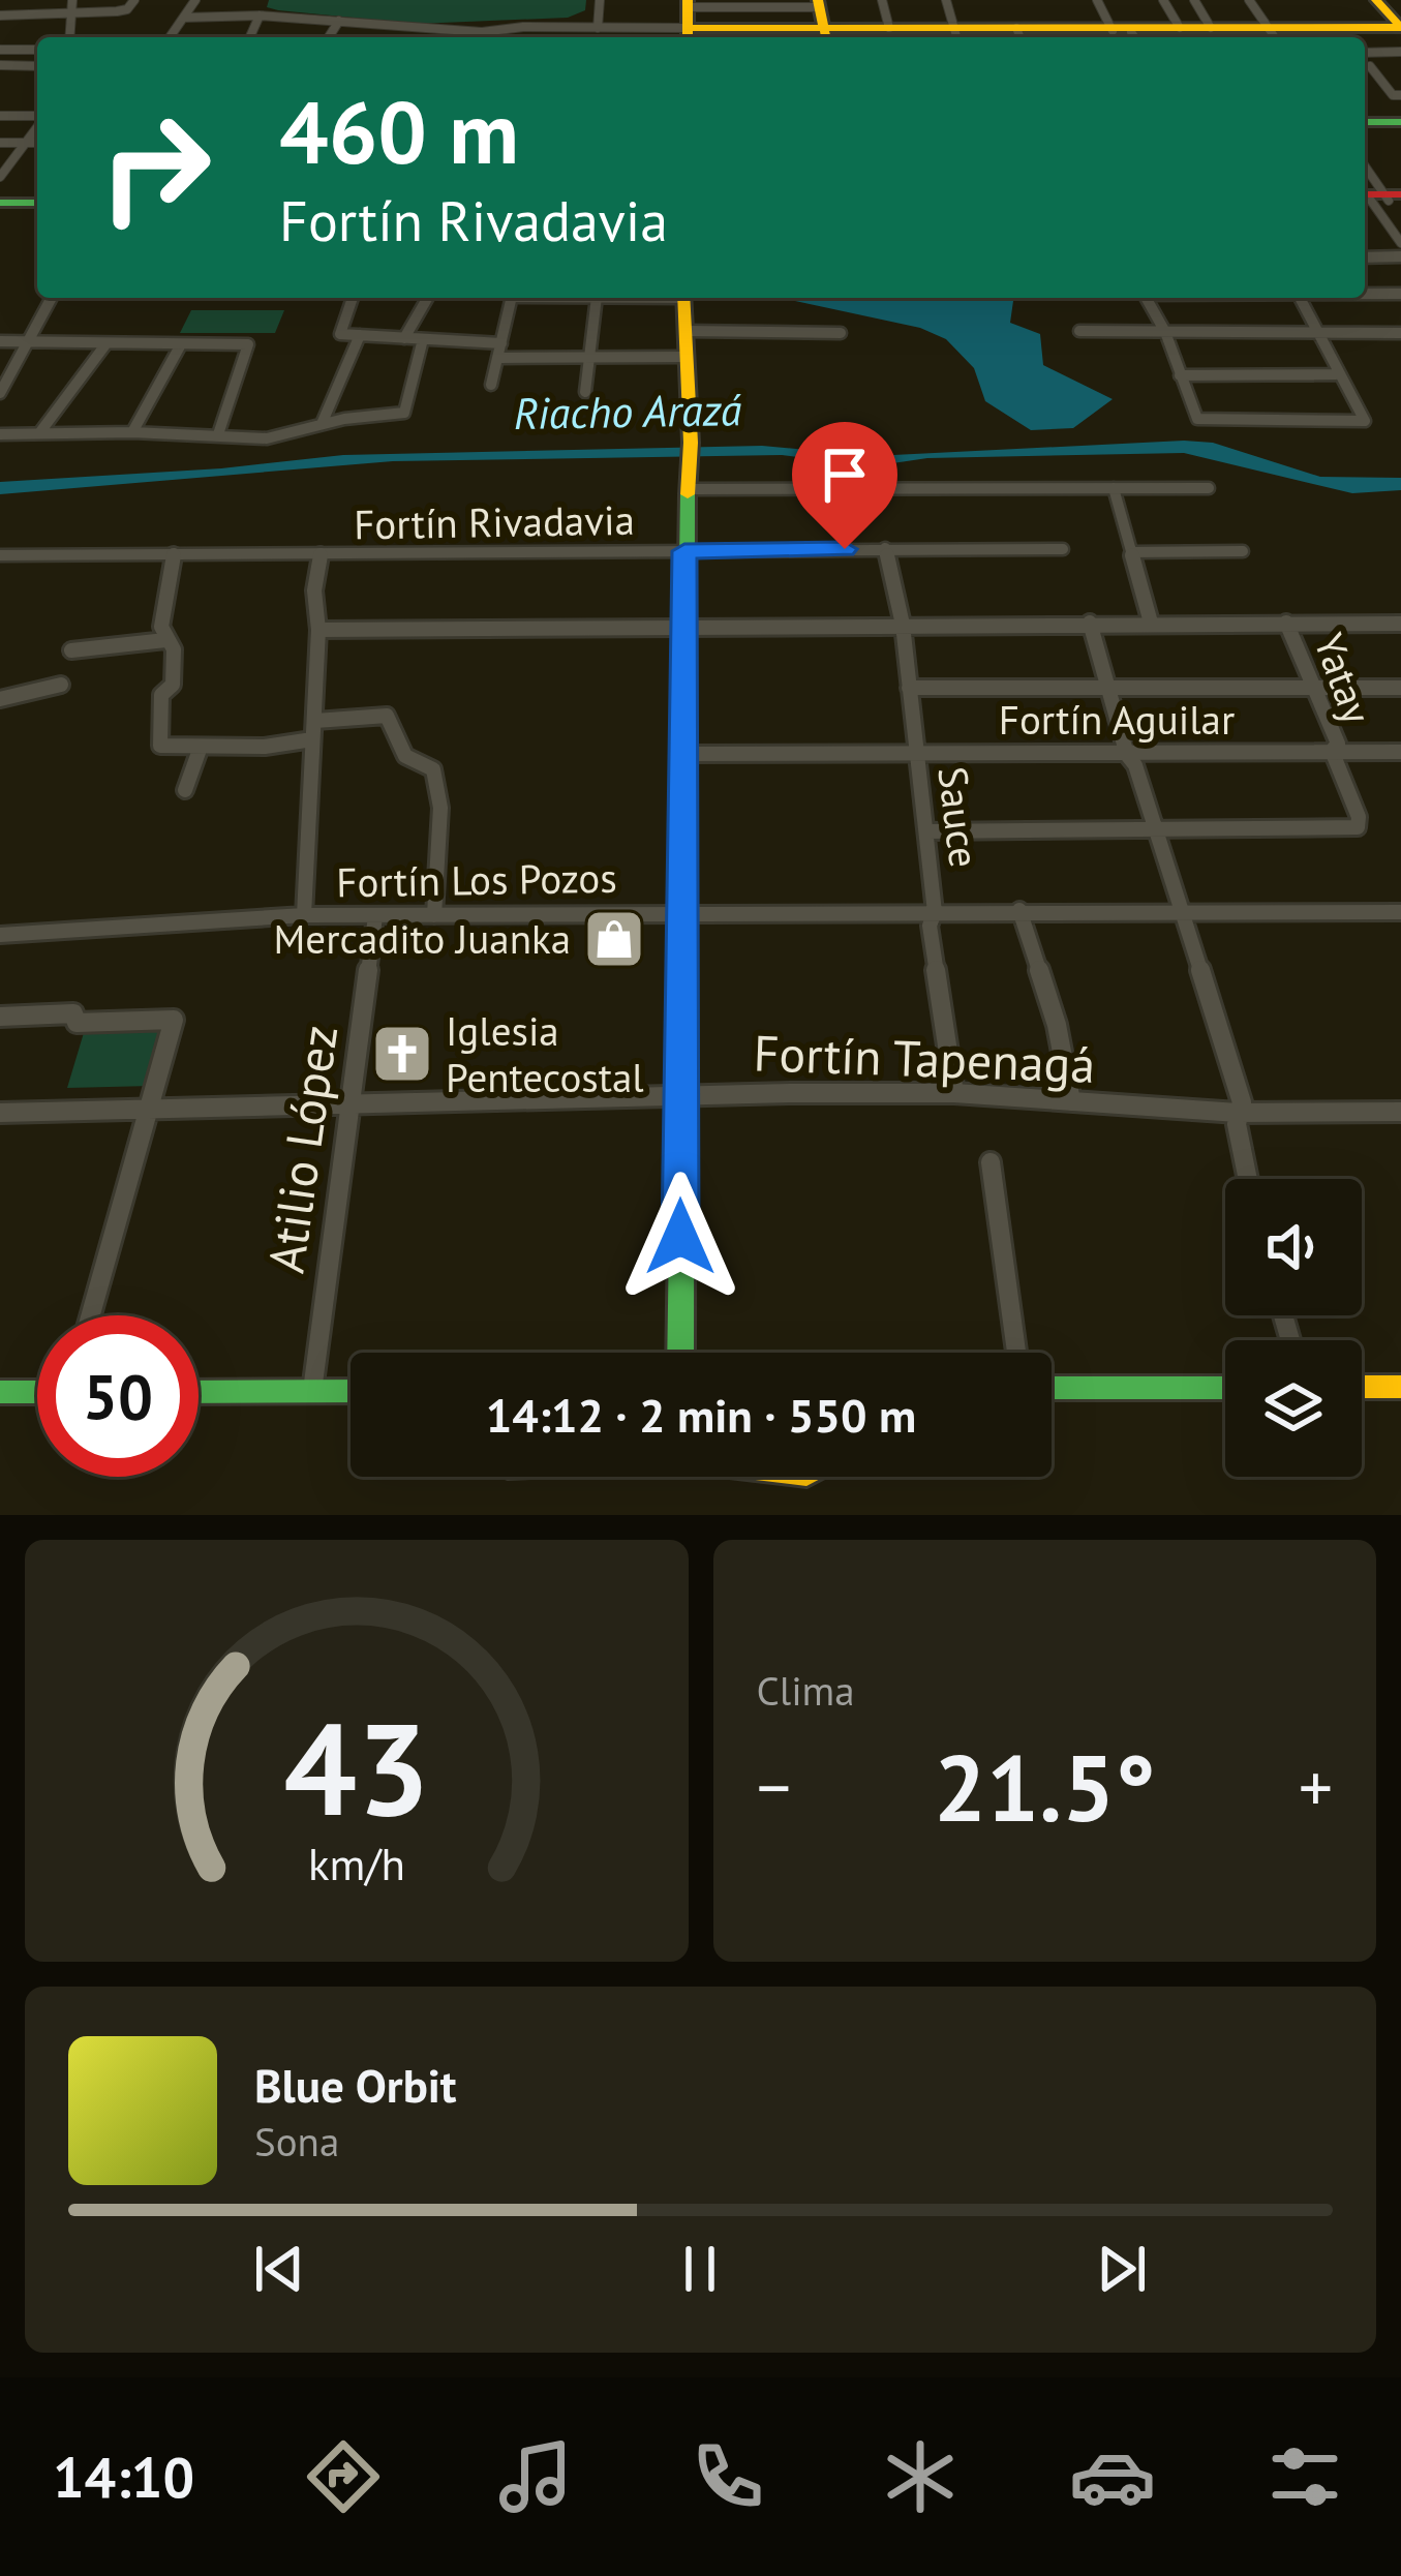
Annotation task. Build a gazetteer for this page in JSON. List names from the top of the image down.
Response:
{
  "streets": {
    "street": [
      "Fortín Rivadavia",
      "Yatay",
      "Fortín Aguilar",
      "Sauce",
      "Fortín Los Pozos",
      "Fortín Tapenagá",
      "Atilio López"
    ]
  },
  "crossings": [
    ["Fortín Rivadavia", "Sauce"],
    ["Yatay", "Fortín Aguilar"],
    ["Fortín Aguilar", "Sauce"],
    ["Sauce", "Fortín Los Pozos"],
    ["Sauce", "Fortín Tapenagá"],
    ["Fortín Los Pozos", "Atilio López"],
    ["Fortín Tapenagá", "Atilio López"]
  ],
  "water": ["Riacho Arazá"],
  "places": {
    "shop": ["Mercadito Juanka"],
    "church": ["Iglesia Pentecostal"]
  },
  "page": {
    "turn": ["460 m", "Fortín Rivadavia"],
    "limit": "50",
    "trip": "14:12 · 2 min · 550 m",
    "tile": "Clima",
    "heat": ["−", "21.5°", "+"],
    "song": ["Blue Orbit", "Sona"],
    "tabs": "14:10",
    "gauge": ["43", "km/h"]
  }
}
